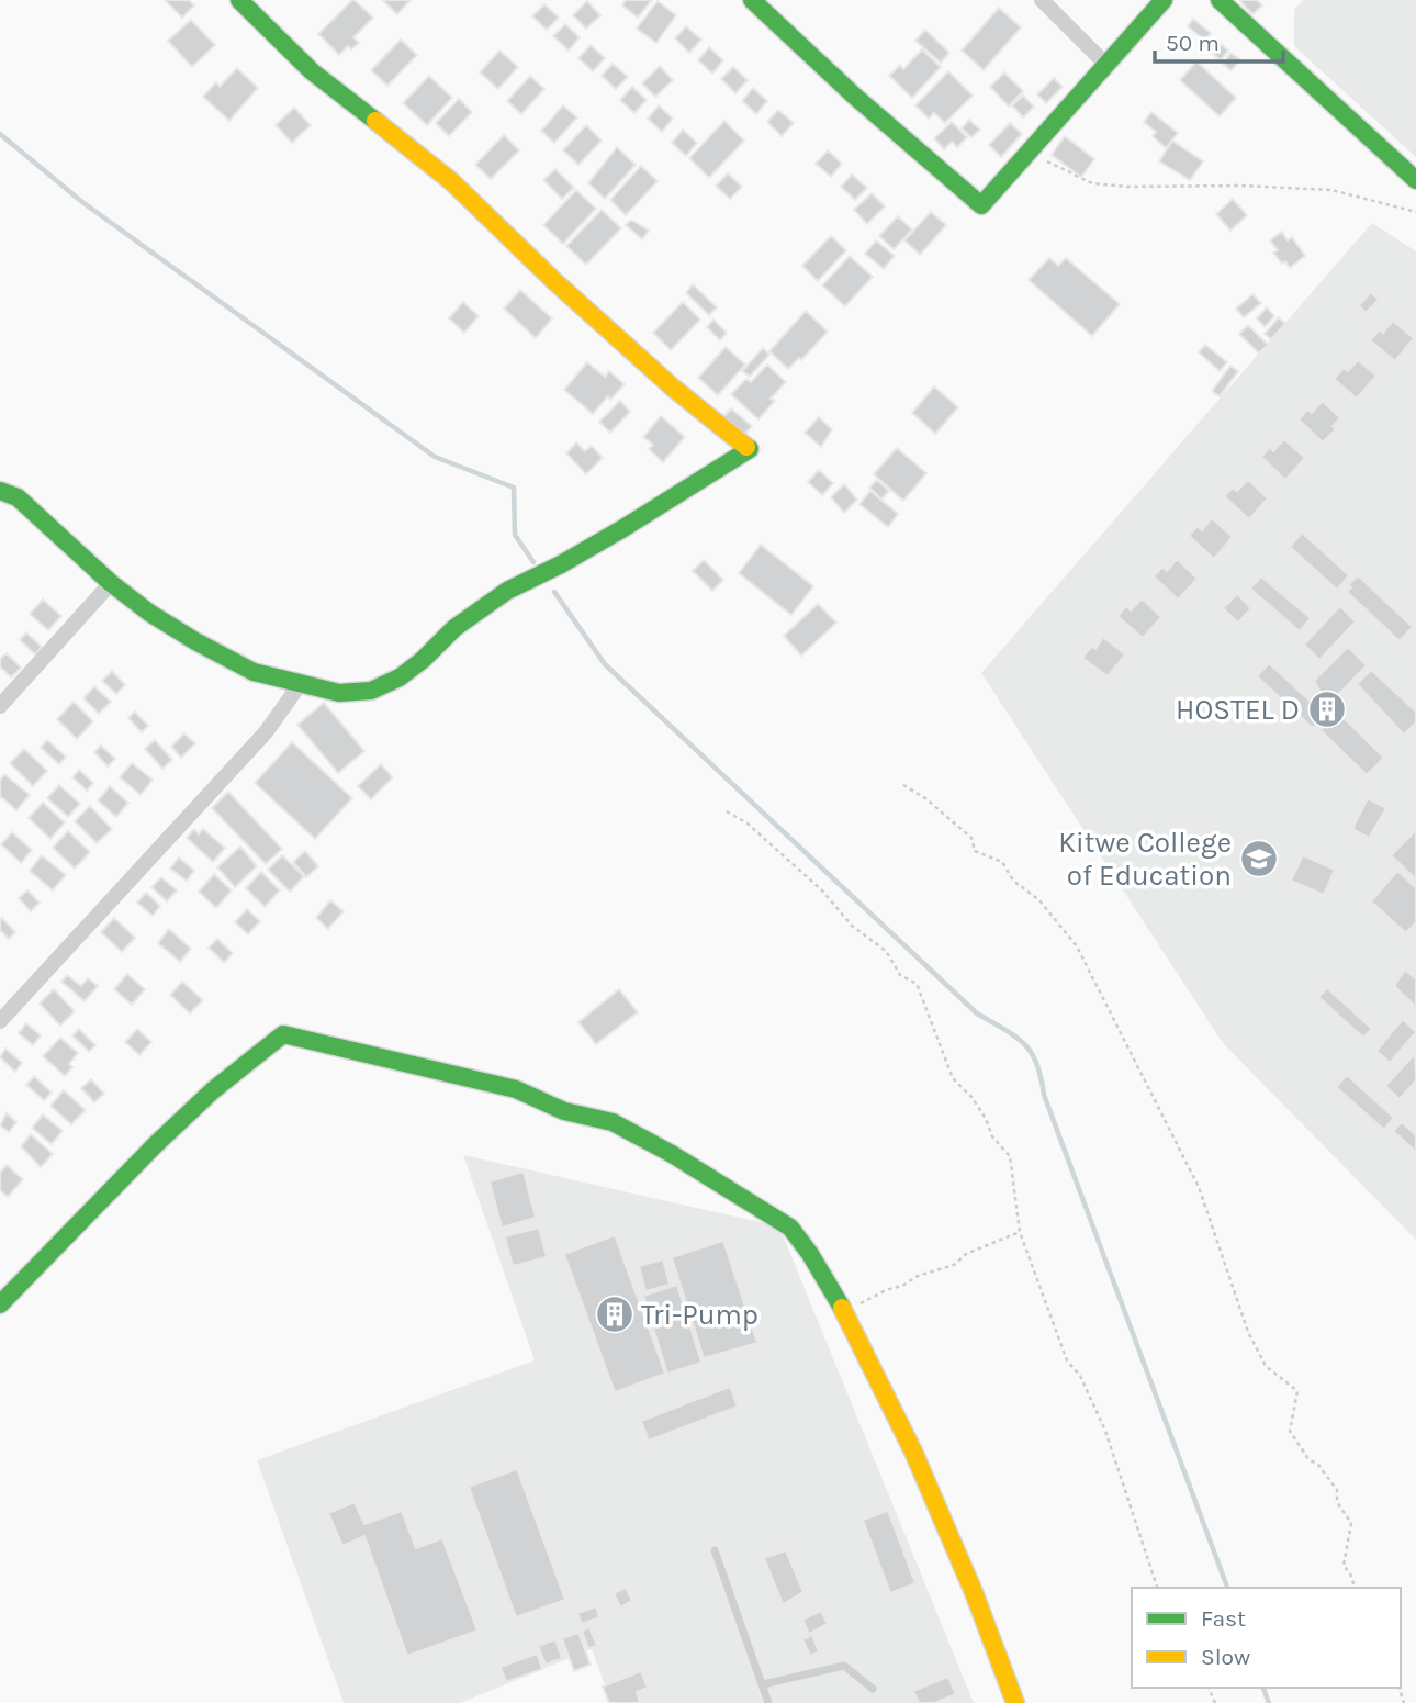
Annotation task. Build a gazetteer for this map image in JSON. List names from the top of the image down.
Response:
{
  "places": {
    "building": ["HOSTEL D", "Tri-Pump"],
    "school or university": ["Kitwe College of Education"]
  },
  "legend": ["Fast", "Slow"],
  "scale_bar": "50 m"
}
